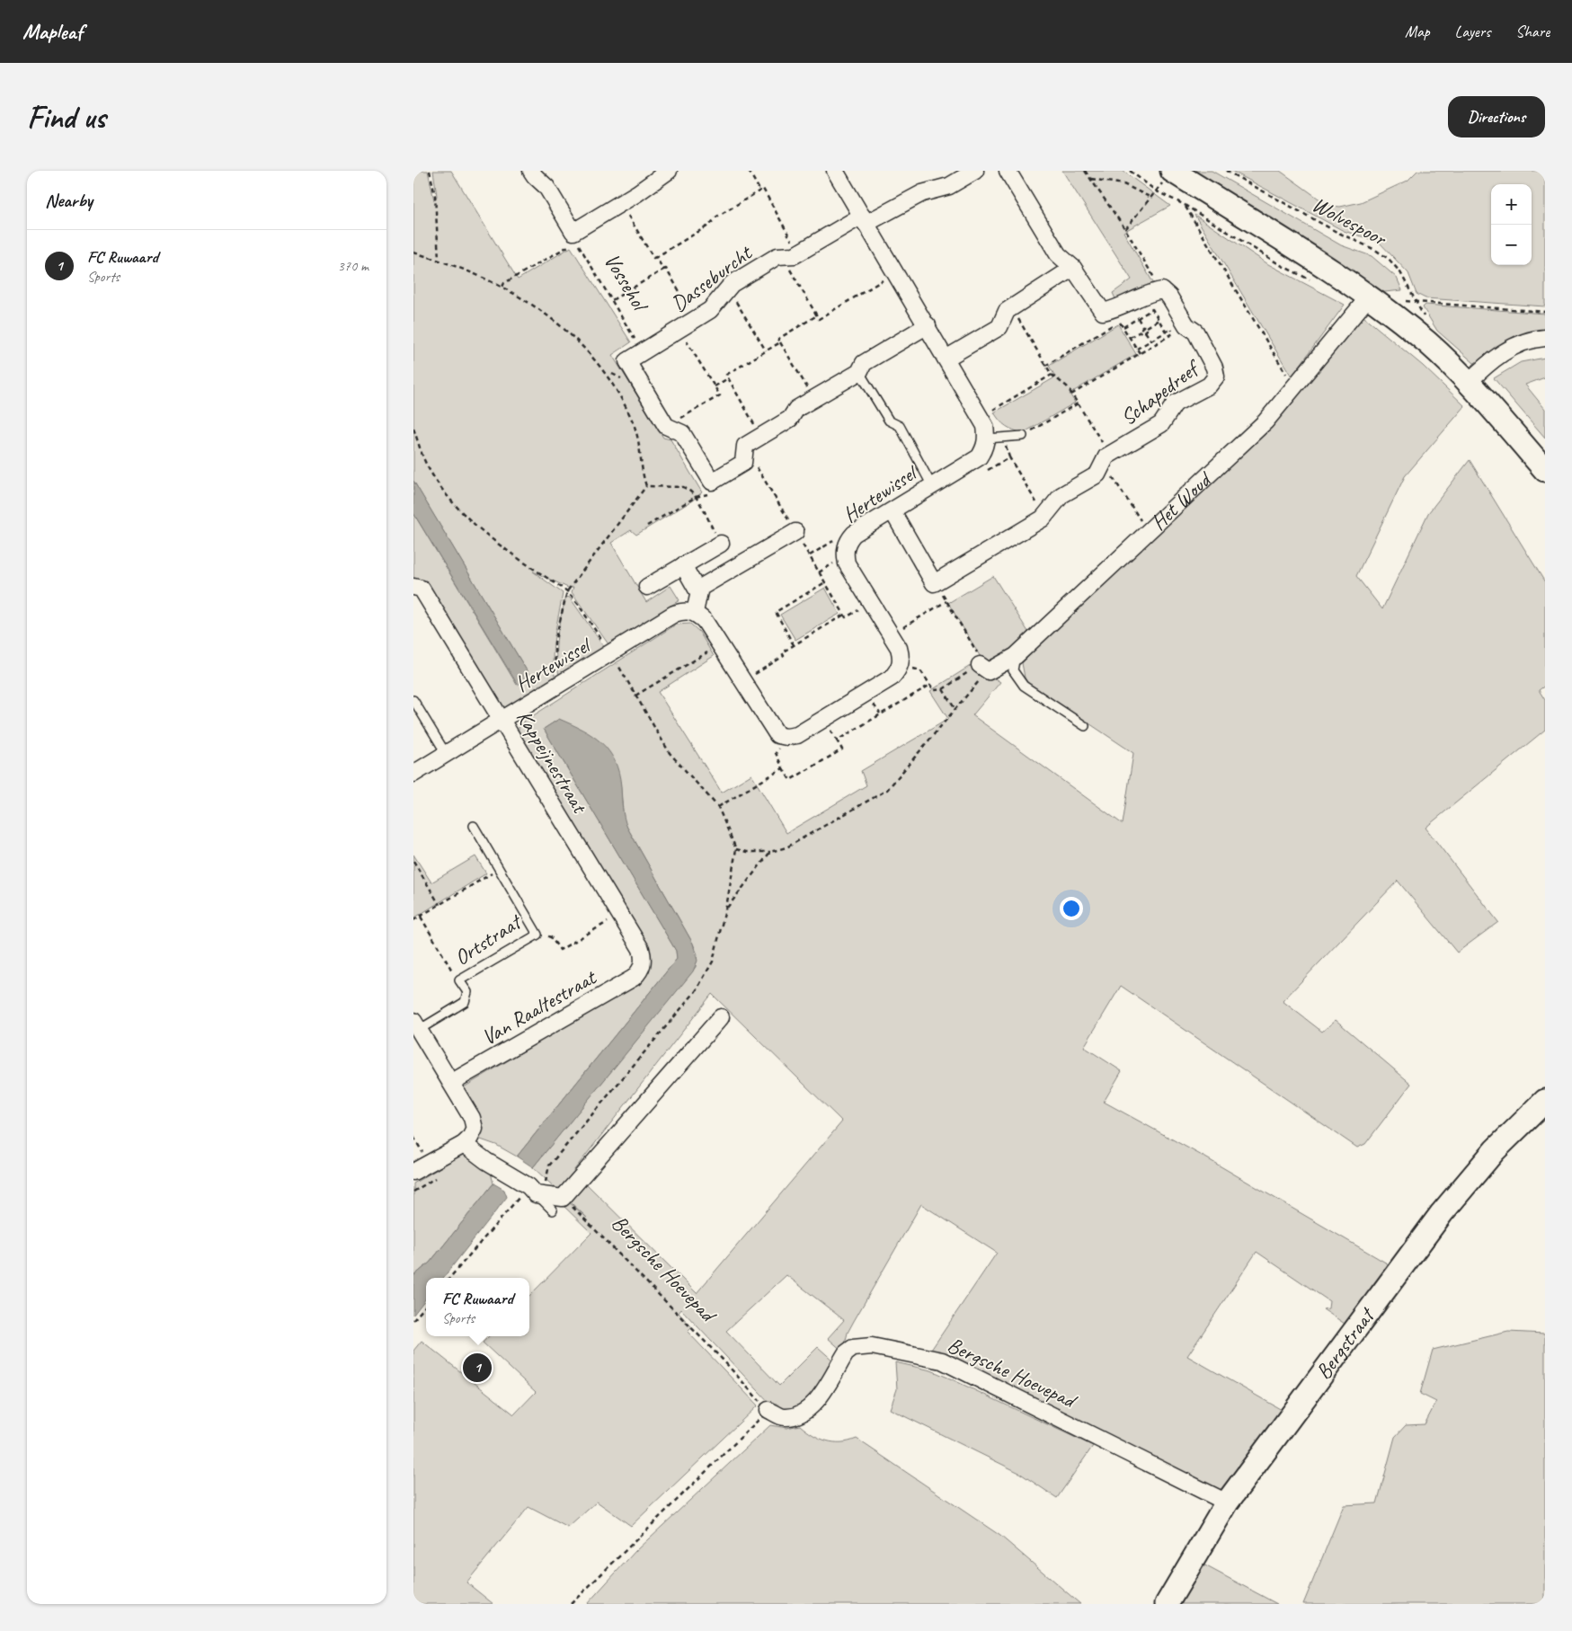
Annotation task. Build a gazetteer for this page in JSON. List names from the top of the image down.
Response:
{
  "streets": {
    "street": [
      "Dasseburcht",
      "Schapedreef",
      "Hertewissel",
      "Het Woud",
      "Kappeijnestraat",
      "Ortstraat",
      "Van Raaltestraat",
      "Bergsche Hoevepad",
      "Bergstraat"
    ],
    "path": ["Wolvespoor", "Vossehol"]
  },
  "crossings": [
    ["Dasseburcht", "Vossehol"],
    ["Hertewissel", "Kappeijnestraat"],
    ["Kappeijnestraat", "Van Raaltestraat"],
    ["Ortstraat", "Van Raaltestraat"],
    ["Bergsche Hoevepad", "Bergstraat"]
  ],
  "page": {
    "header": "Mapleaf",
    "nav": ["Map", "Layers", "Share"],
    "buttons": "Directions",
    "title": "Find us",
    "heading": "Nearby",
    "map_buttons": ["+", "−"],
    "list": [
      {
        "mark": "1",
        "name": "FC Ruwaard",
        "note": "Sports",
        "value": "370 m"
      }
    ],
    "popup": ["FC Ruwaard", "Sports"],
    "pins": "1"
  }
}
